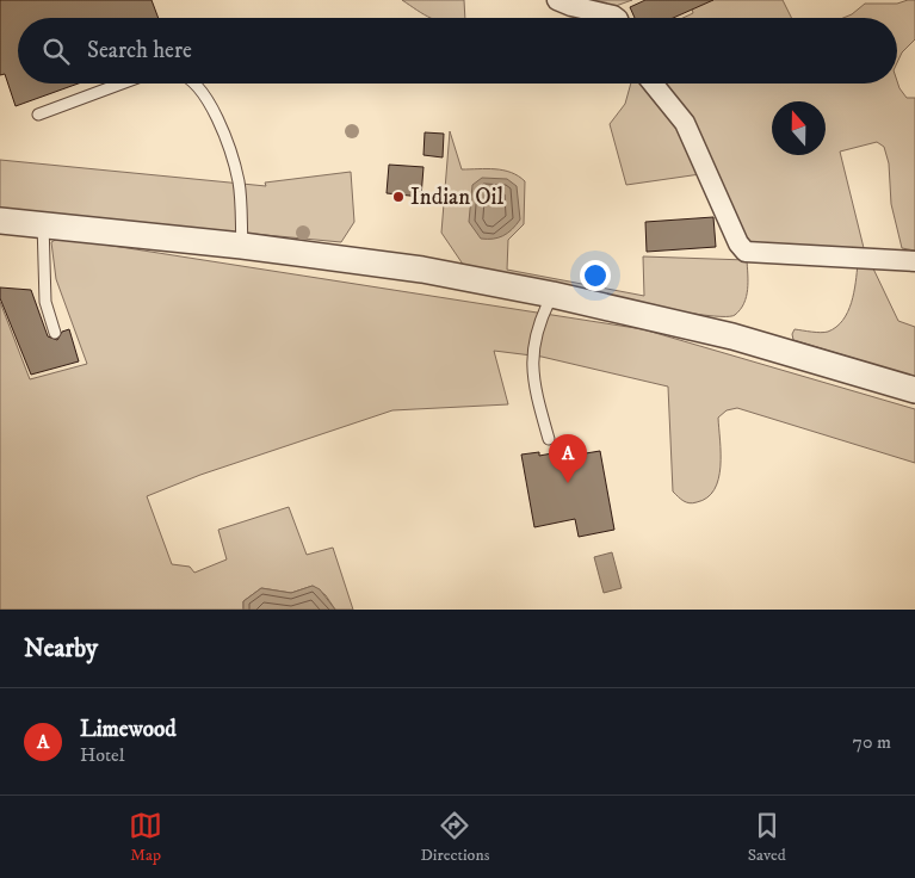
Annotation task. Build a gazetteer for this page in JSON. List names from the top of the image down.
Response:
{
  "places": ["Indian Oil"],
  "north": "top",
  "page": {
    "search": "Search here",
    "pins": "A",
    "heading": "Nearby",
    "list": [
      {
        "mark": "A",
        "name": "Limewood",
        "note": "Hotel",
        "value": "70 m"
      }
    ],
    "nav": ["Map", "Directions", "Saved"]
  }
}
